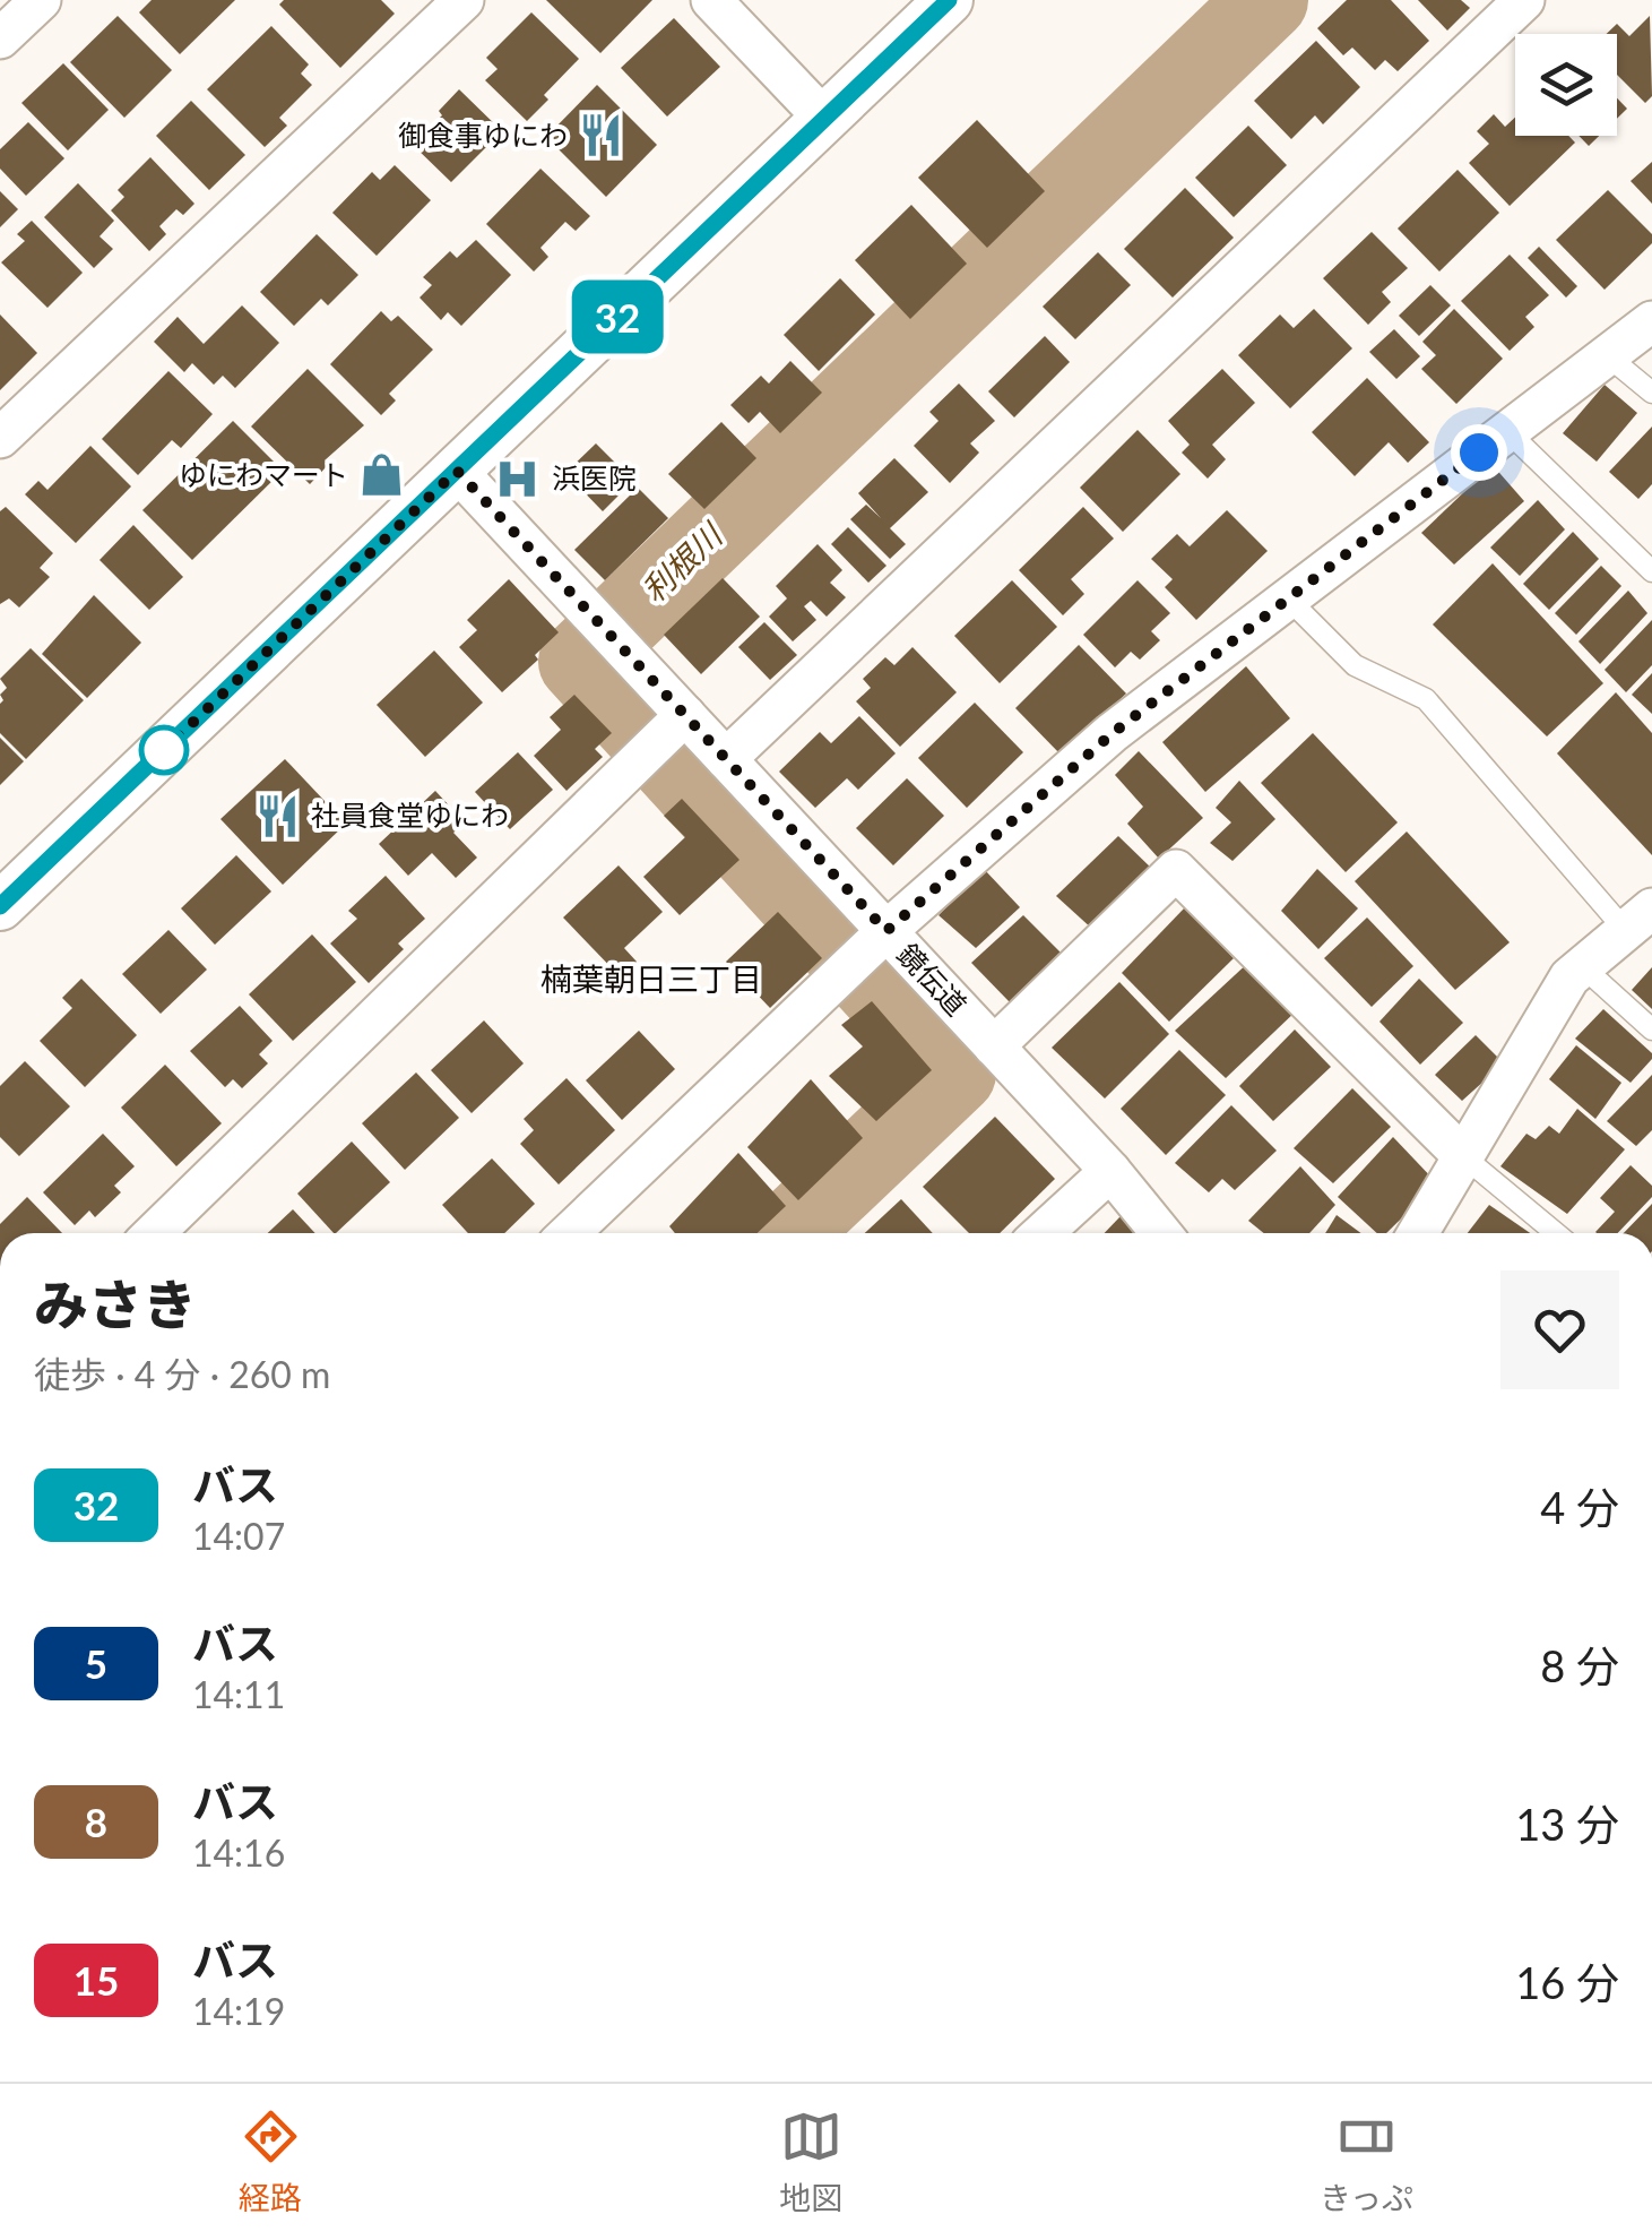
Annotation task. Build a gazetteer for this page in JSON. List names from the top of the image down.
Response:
{
  "streets": {
    "street": ["鏡伝道"]
  },
  "districts": ["楠葉朝日三丁目"],
  "water": ["利根川"],
  "places": {
    "restaurant": ["御食事ゆにわ", "社員食堂ゆにわ"],
    "shop": ["ゆにわマート"],
    "hospital": ["浜医院"]
  },
  "lines": ["bus line 32"],
  "page": {
    "on_map": "32",
    "heading": ["みさき", "徒歩 · 4 分 · 260 m"],
    "list": [
      {
        "mark": "32",
        "name": "バス",
        "note": "14:07",
        "value": "4 分"
      },
      {
        "mark": "5",
        "name": "バス",
        "note": "14:11",
        "value": "8 分"
      },
      {
        "mark": "8",
        "name": "バス",
        "note": "14:16",
        "value": "13 分"
      },
      {
        "mark": "15",
        "name": "バス",
        "note": "14:19",
        "value": "16 分"
      }
    ],
    "tabs": ["経路", "地図", "きっぷ"]
  }
}
